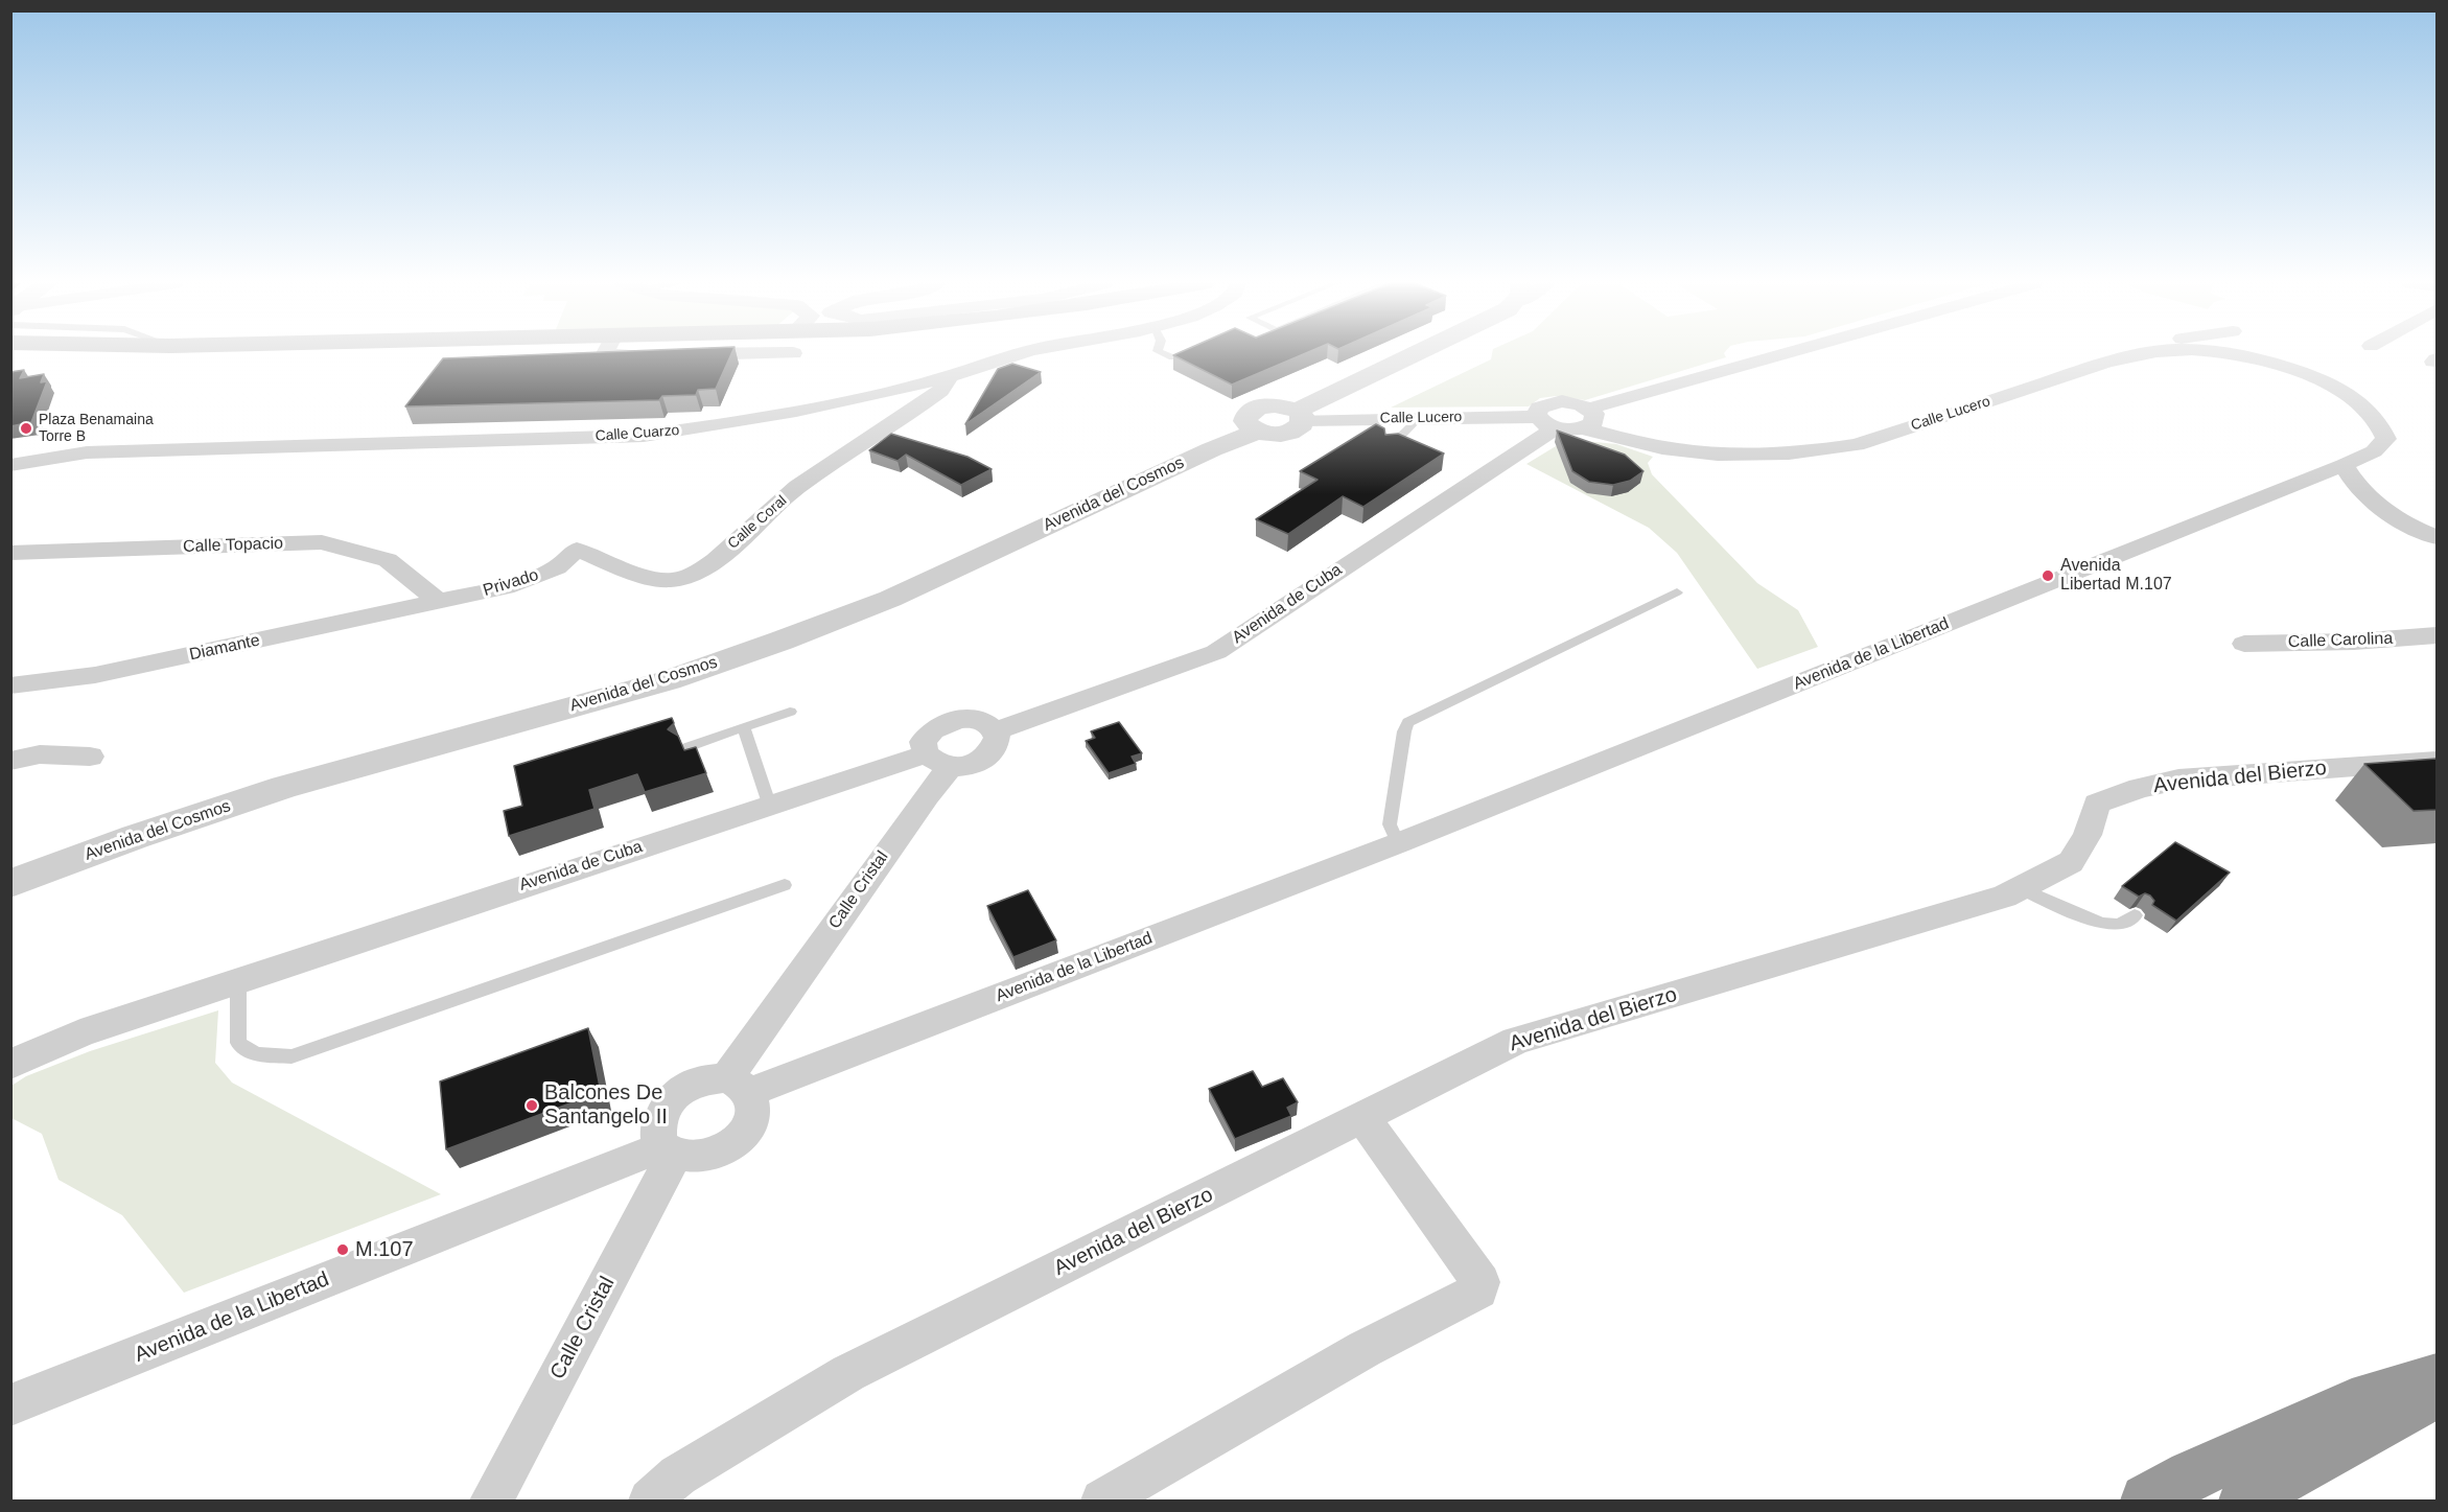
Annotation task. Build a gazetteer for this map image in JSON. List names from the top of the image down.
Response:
{
  "streets": {
    "street": [
      "Calle Lucero",
      "Calle Cuarzo",
      "Avenida del Cosmos",
      "Calle Coral",
      "Calle Topacio",
      "Privado",
      "Avenida de Cuba",
      "Calle Carolina",
      "Diamante",
      "Avenida de la Libertad",
      "Avenida del Bierzo",
      "Calle Cristal"
    ]
  },
  "crossings": [
    ["Calle Lucero", "Avenida del Cosmos"],
    ["Calle Lucero", "Avenida de Cuba"],
    ["Calle Lucero", "Avenida de la Libertad"],
    ["Calle Cuarzo", "Calle Coral"],
    ["Calle Coral", "Privado"],
    ["Calle Topacio", "Privado"],
    ["Calle Topacio", "Diamante"],
    ["Privado", "Diamante"],
    ["Avenida de Cuba", "Calle Cristal"],
    ["Avenida de la Libertad", "Calle Cristal"]
  ],
  "places": [
    "Plaza Benamaina Torre B",
    "Avenida Libertad M.107",
    "Balcones De Santangelo II",
    "M.107"
  ]
}
